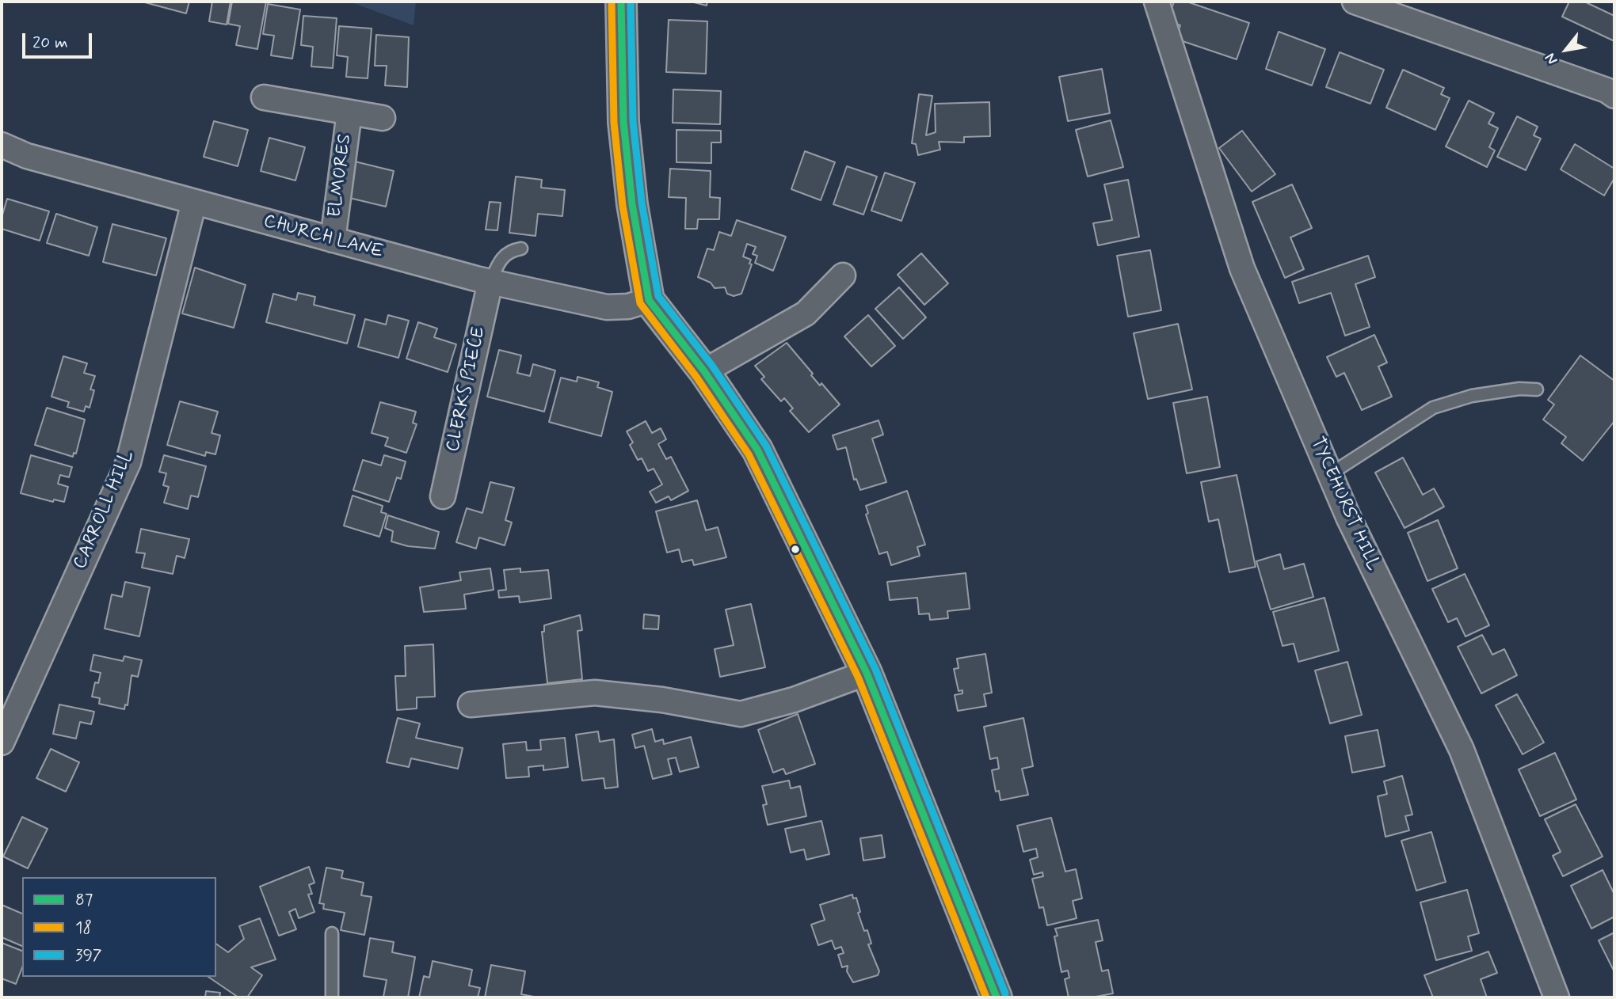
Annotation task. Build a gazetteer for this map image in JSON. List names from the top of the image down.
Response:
{
  "streets": {
    "street": [
      "ELMORES",
      "CHURCH LANE",
      "CLERKS PIECE",
      "TYCEHURST HILL",
      "CARROLL HILL"
    ]
  },
  "crossings": [
    ["ELMORES", "CHURCH LANE"],
    ["CHURCH LANE", "CLERKS PIECE"],
    ["CHURCH LANE", "CARROLL HILL"]
  ],
  "lines": ["transit line 87", "transit line 18", "transit line 397"],
  "legend": ["87", "18", "397"],
  "scale_bar": "20 m",
  "north": "bottom left"
}
